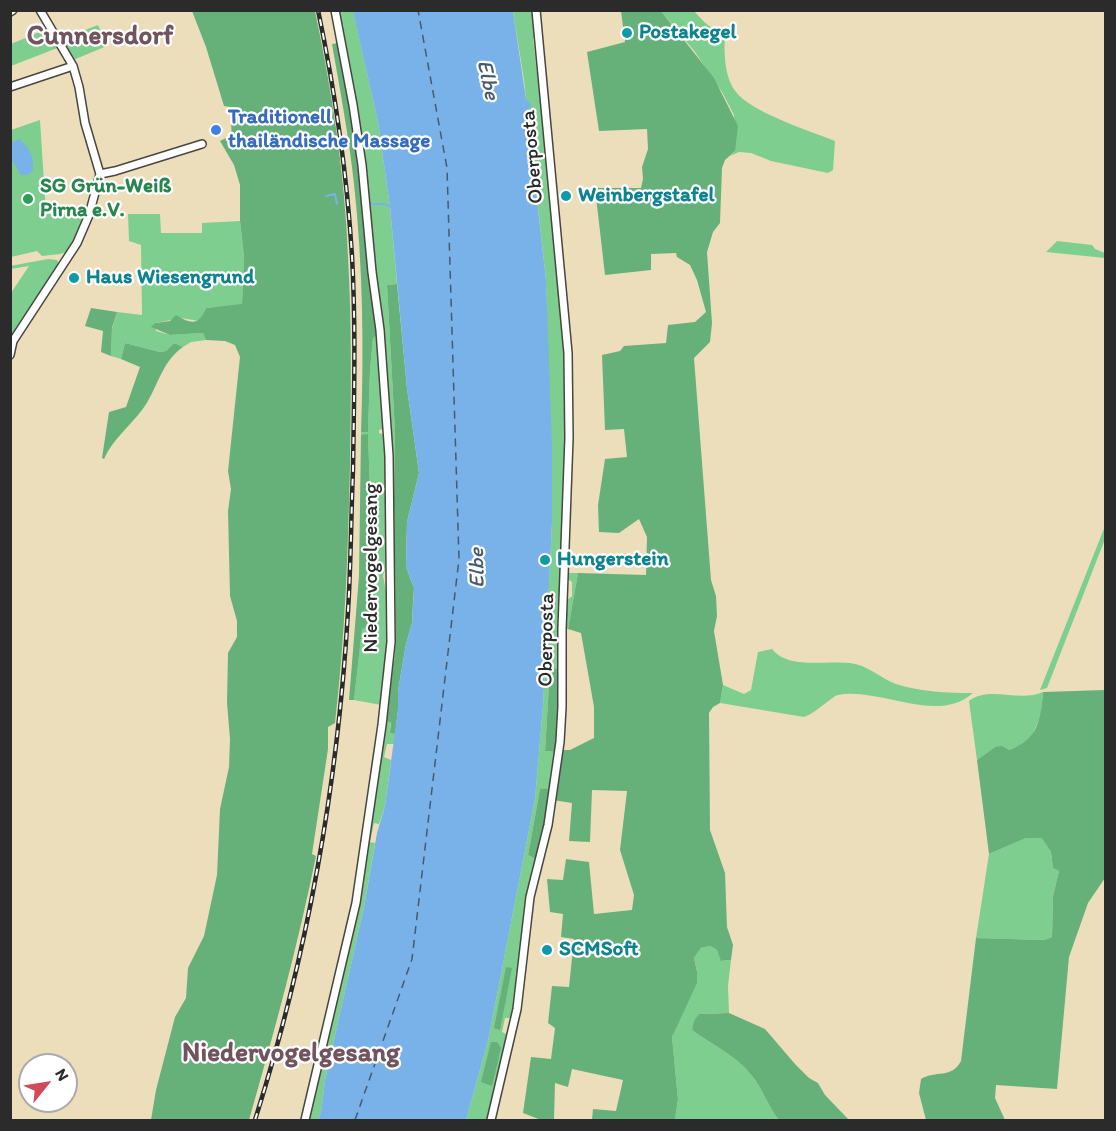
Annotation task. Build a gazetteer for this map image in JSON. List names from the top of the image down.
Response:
{
  "streets": {
    "street": ["Oberposta", "Niedervogelgesang"]
  },
  "districts": ["Cunnersdorf", "Niedervogelgesang"],
  "water": ["Elbe"],
  "places": [
    "Postakegel",
    "Traditionell thailändische Massage",
    "Weinbergstafel",
    "SG Grün-Weiß Pirna e.V.",
    "Haus Wiesengrund",
    "Hungerstein",
    "SCMSoft"
  ],
  "north": "top right"
}
